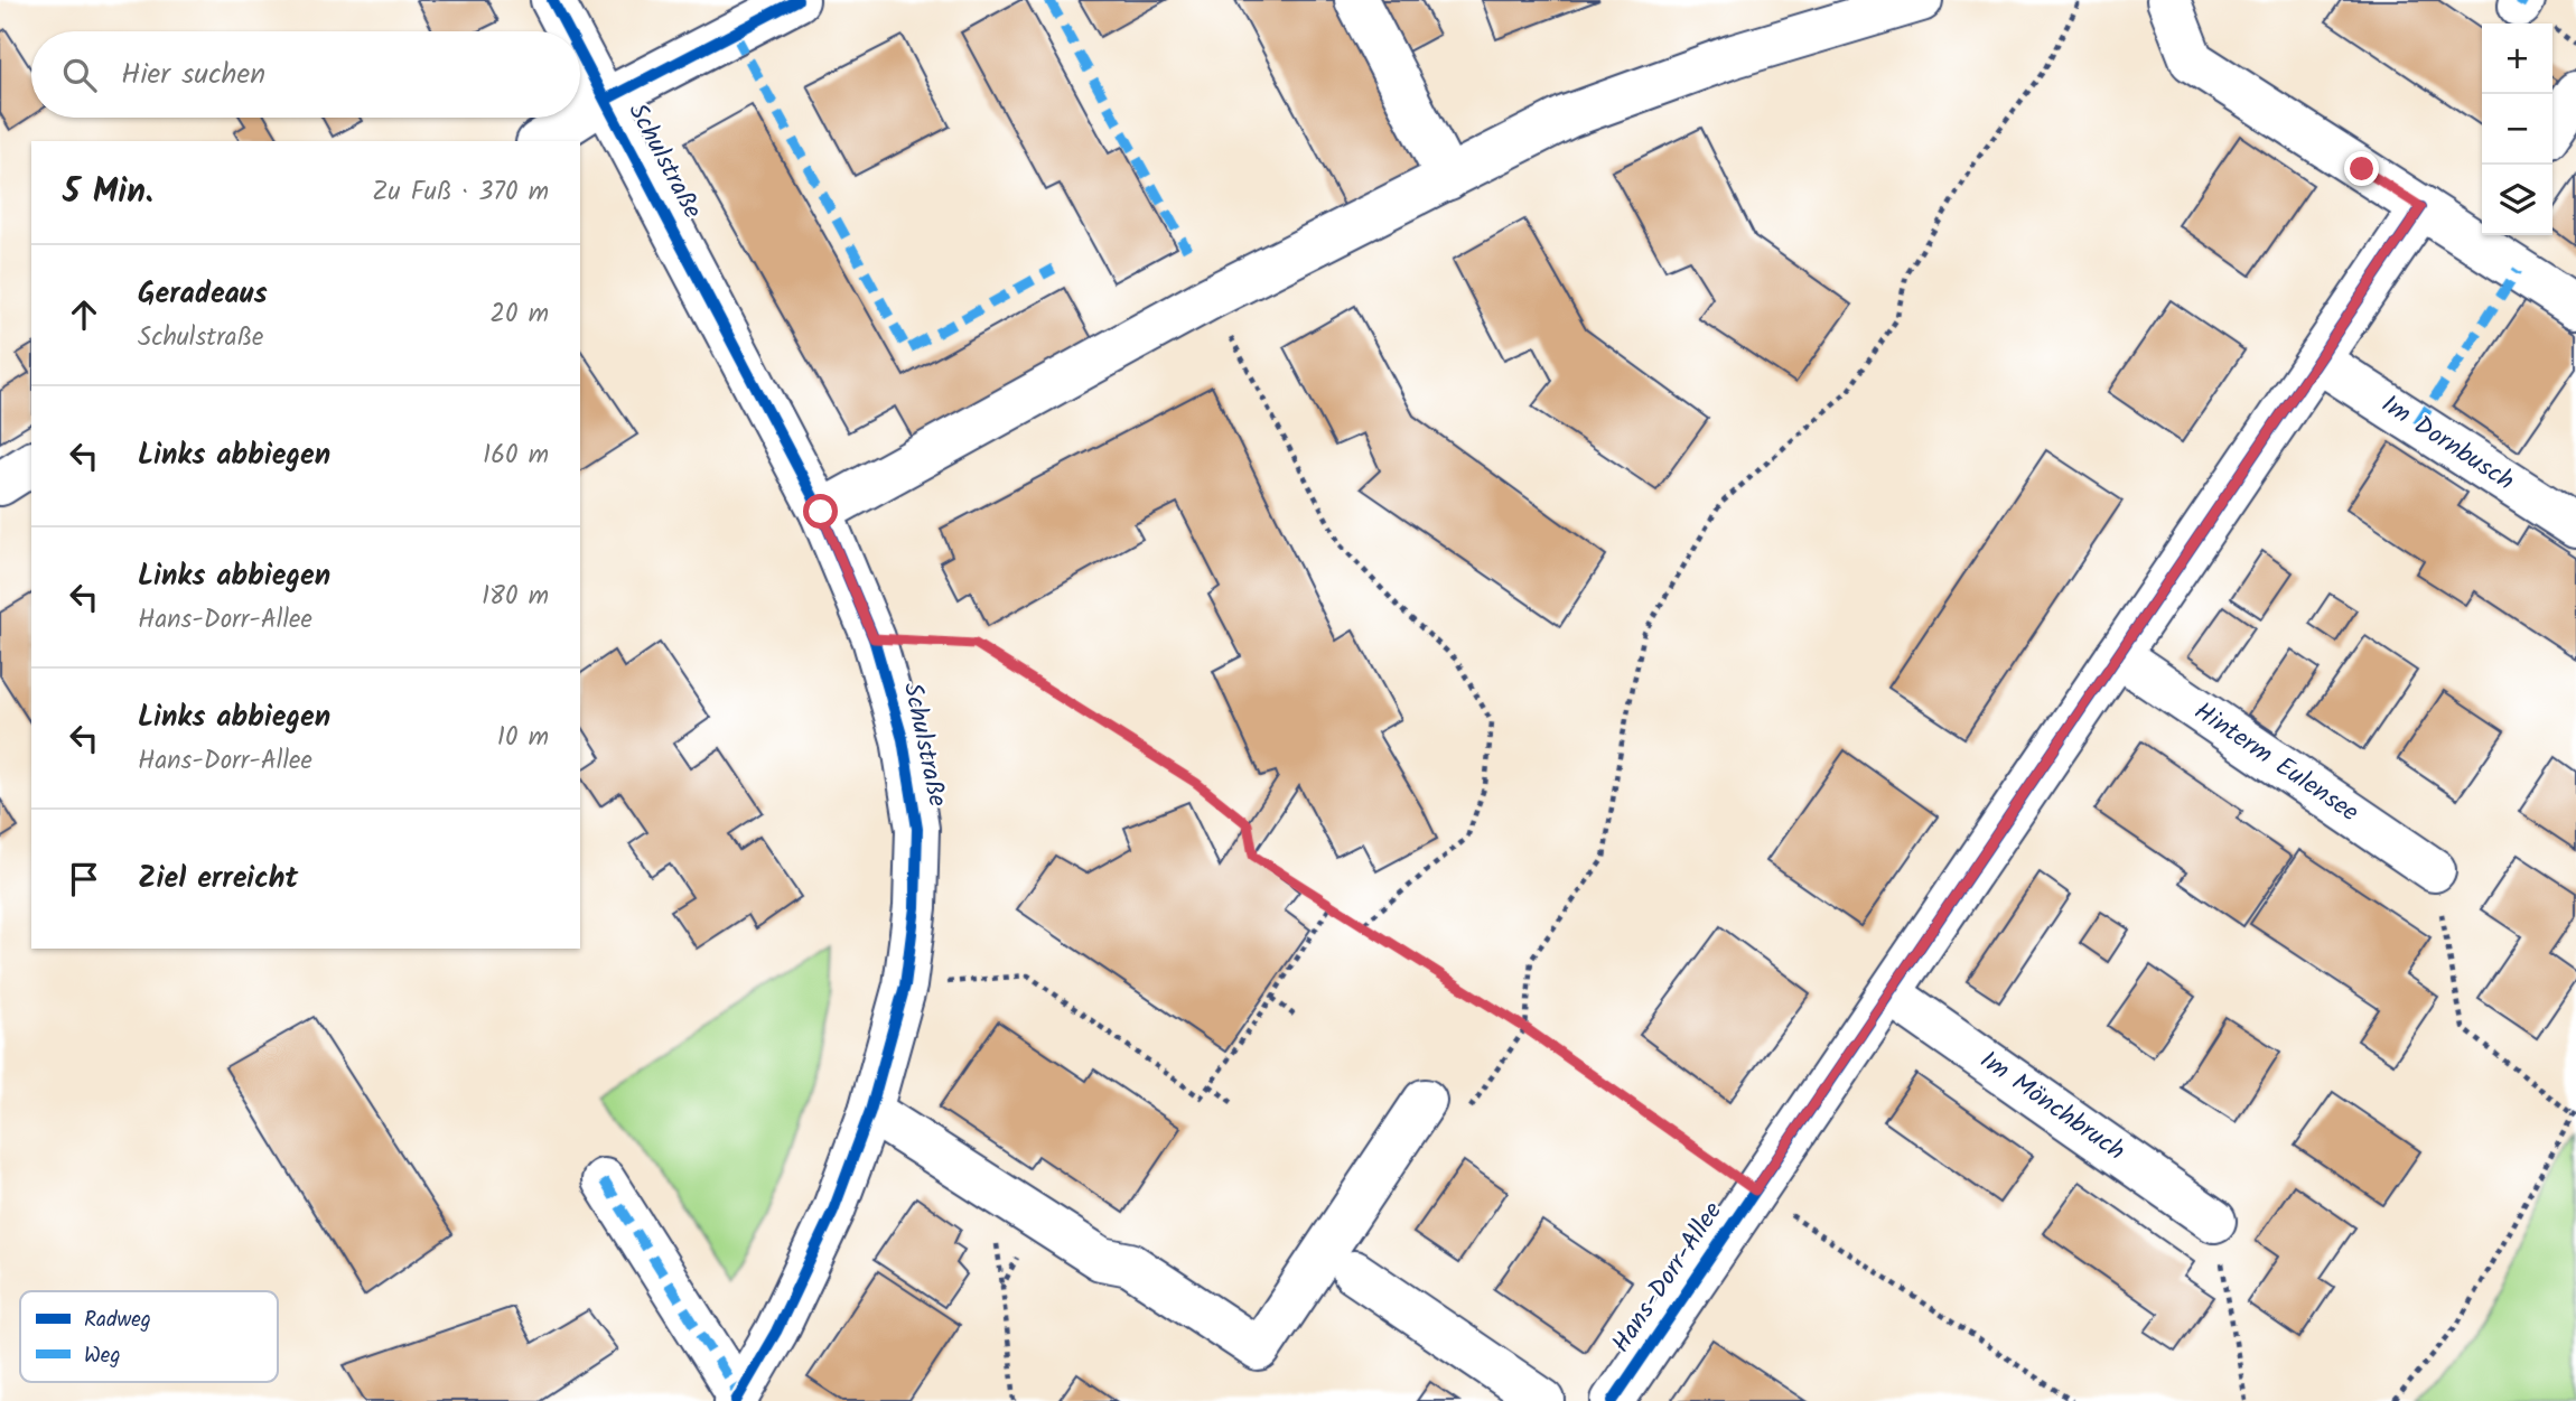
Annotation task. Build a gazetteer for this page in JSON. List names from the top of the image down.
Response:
{
  "streets": {
    "street": [
      "Schulstraße",
      "Im Dornbusch",
      "Hinterm Eulensee",
      "Im Mönchbruch",
      "Hans-Dorr-Allee"
    ]
  },
  "crossings": [
    ["Im Dornbusch", "Hans-Dorr-Allee"],
    ["Hinterm Eulensee", "Hans-Dorr-Allee"],
    ["Im Mönchbruch", "Hans-Dorr-Allee"]
  ],
  "legend": ["Radweg", "Weg"],
  "page": {
    "map_buttons": ["+", "−"],
    "search": "Hier suchen",
    "heading": ["5 Min.", "Zu Fuß · 370 m"],
    "list": [
      ["Geradeaus", "Schulstraße", "20 m"],
      ["Links abbiegen", "160 m"],
      ["Links abbiegen", "Hans-Dorr-Allee", "180 m"],
      ["Links abbiegen", "Hans-Dorr-Allee", "10 m"],
      "Ziel erreicht"
    ]
  }
}
